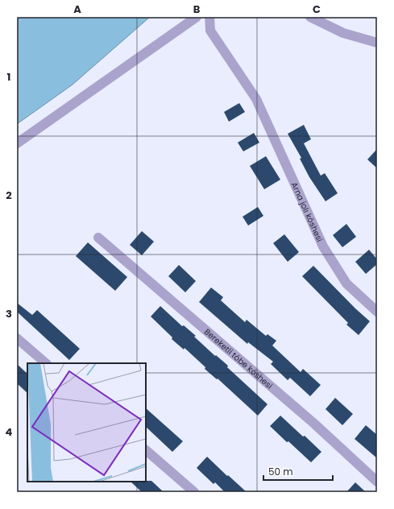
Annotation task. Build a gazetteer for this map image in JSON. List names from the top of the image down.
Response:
{
  "streets": {
    "street": ["Arna jolı kóshesi", "Bereketli tóbe kóshesi"]
  },
  "scale_bar": "50 m",
  "grid": {
    "columns": ["A", "B", "C"],
    "rows": [
      "1",
      "2",
      "3",
      "4"
    ]
  }
}
